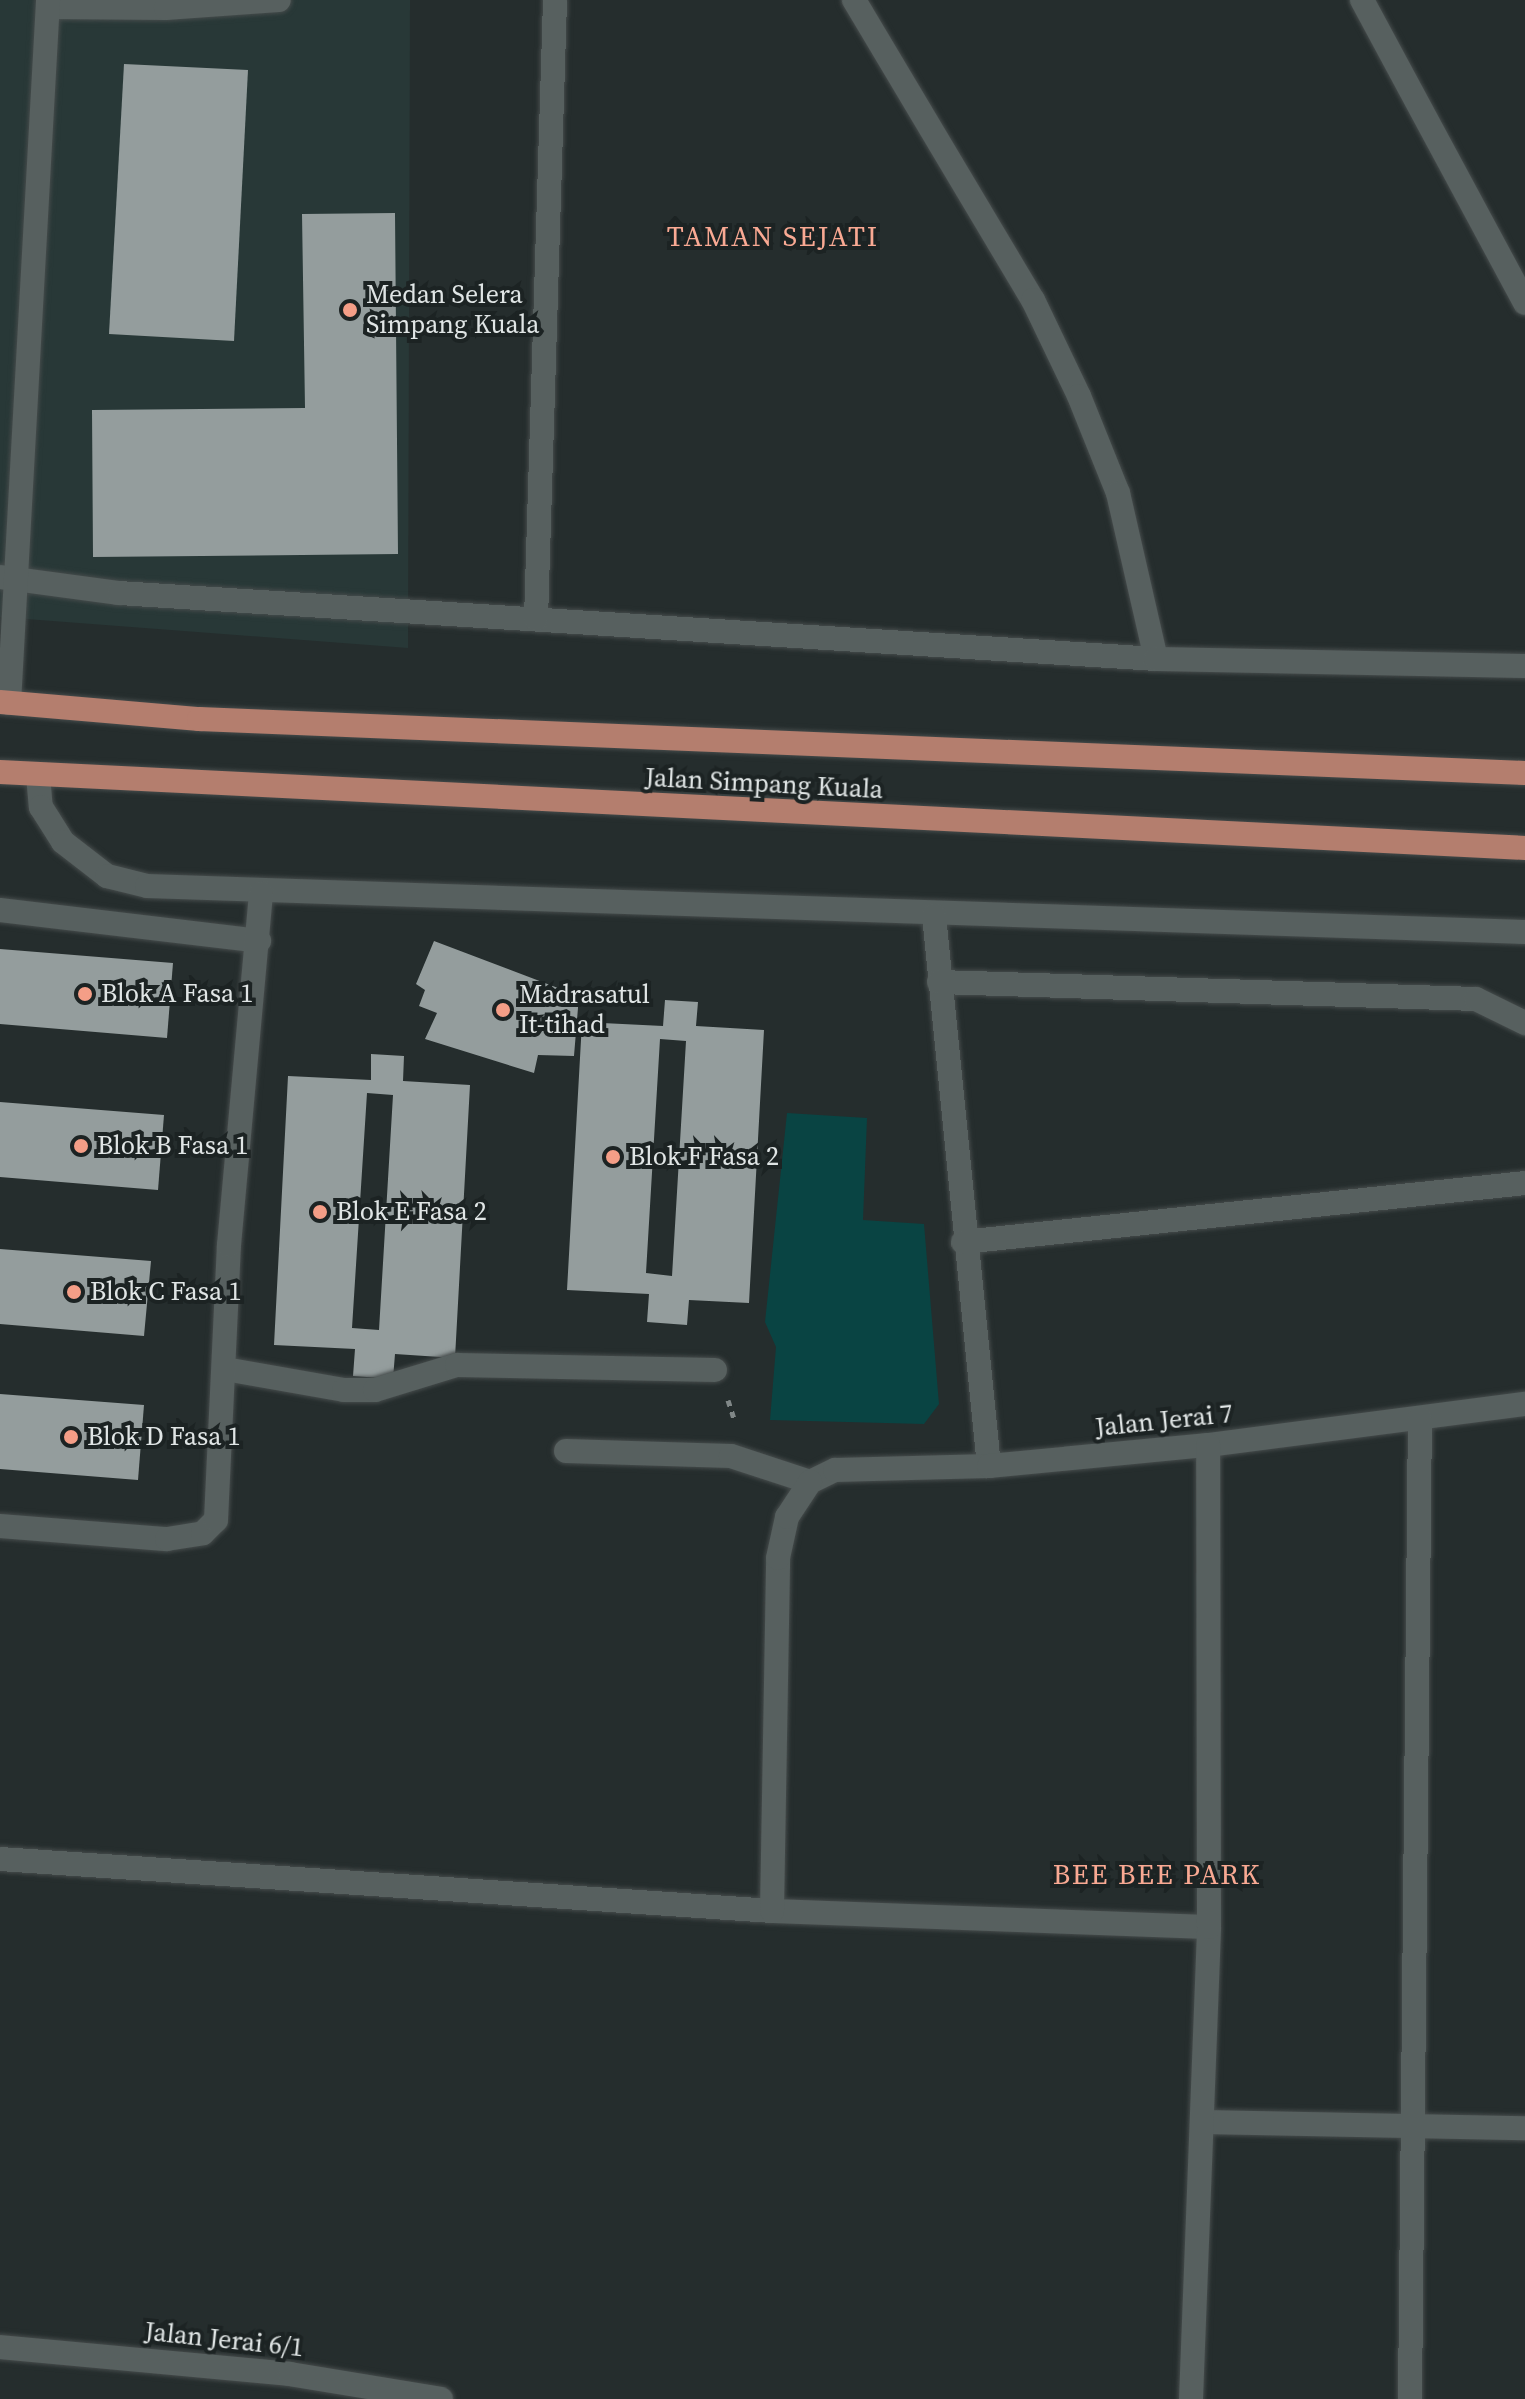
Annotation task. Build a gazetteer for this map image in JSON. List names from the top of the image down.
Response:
{
  "streets": {
    "main road": ["Jalan Simpang Kuala"],
    "street": ["Jalan Jerai 7", "Jalan Jerai 6/1"]
  },
  "districts": ["TAMAN SEJATI", "BEE BEE PARK"],
  "places": [
    "Medan Selera Simpang Kuala",
    "Blok A Fasa 1",
    "Madrasatul It-tihad",
    "Blok B Fasa 1",
    "Blok F Fasa 2",
    "Blok E Fasa 2",
    "Blok C Fasa 1",
    "Blok D Fasa 1"
  ]
}
